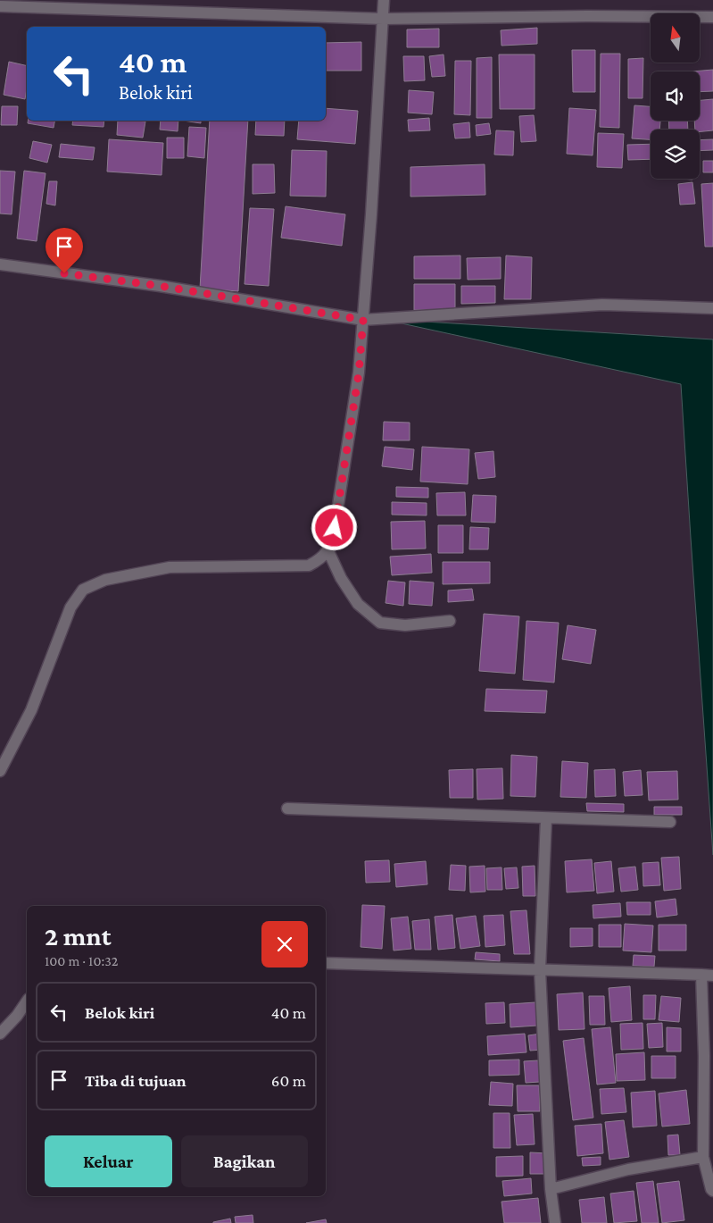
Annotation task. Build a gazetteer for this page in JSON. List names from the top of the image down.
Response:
{
  "north": "top",
  "page": {
    "turn": ["40 m", "Belok kiri"],
    "heading": ["2 mnt", "100 m · 10:32"],
    "list": [
      {
        "name": "Belok kiri",
        "value": "40 m"
      },
      {
        "name": "Tiba di tujuan",
        "value": "60 m"
      }
    ],
    "buttons": ["Keluar", "Bagikan"]
  }
}
